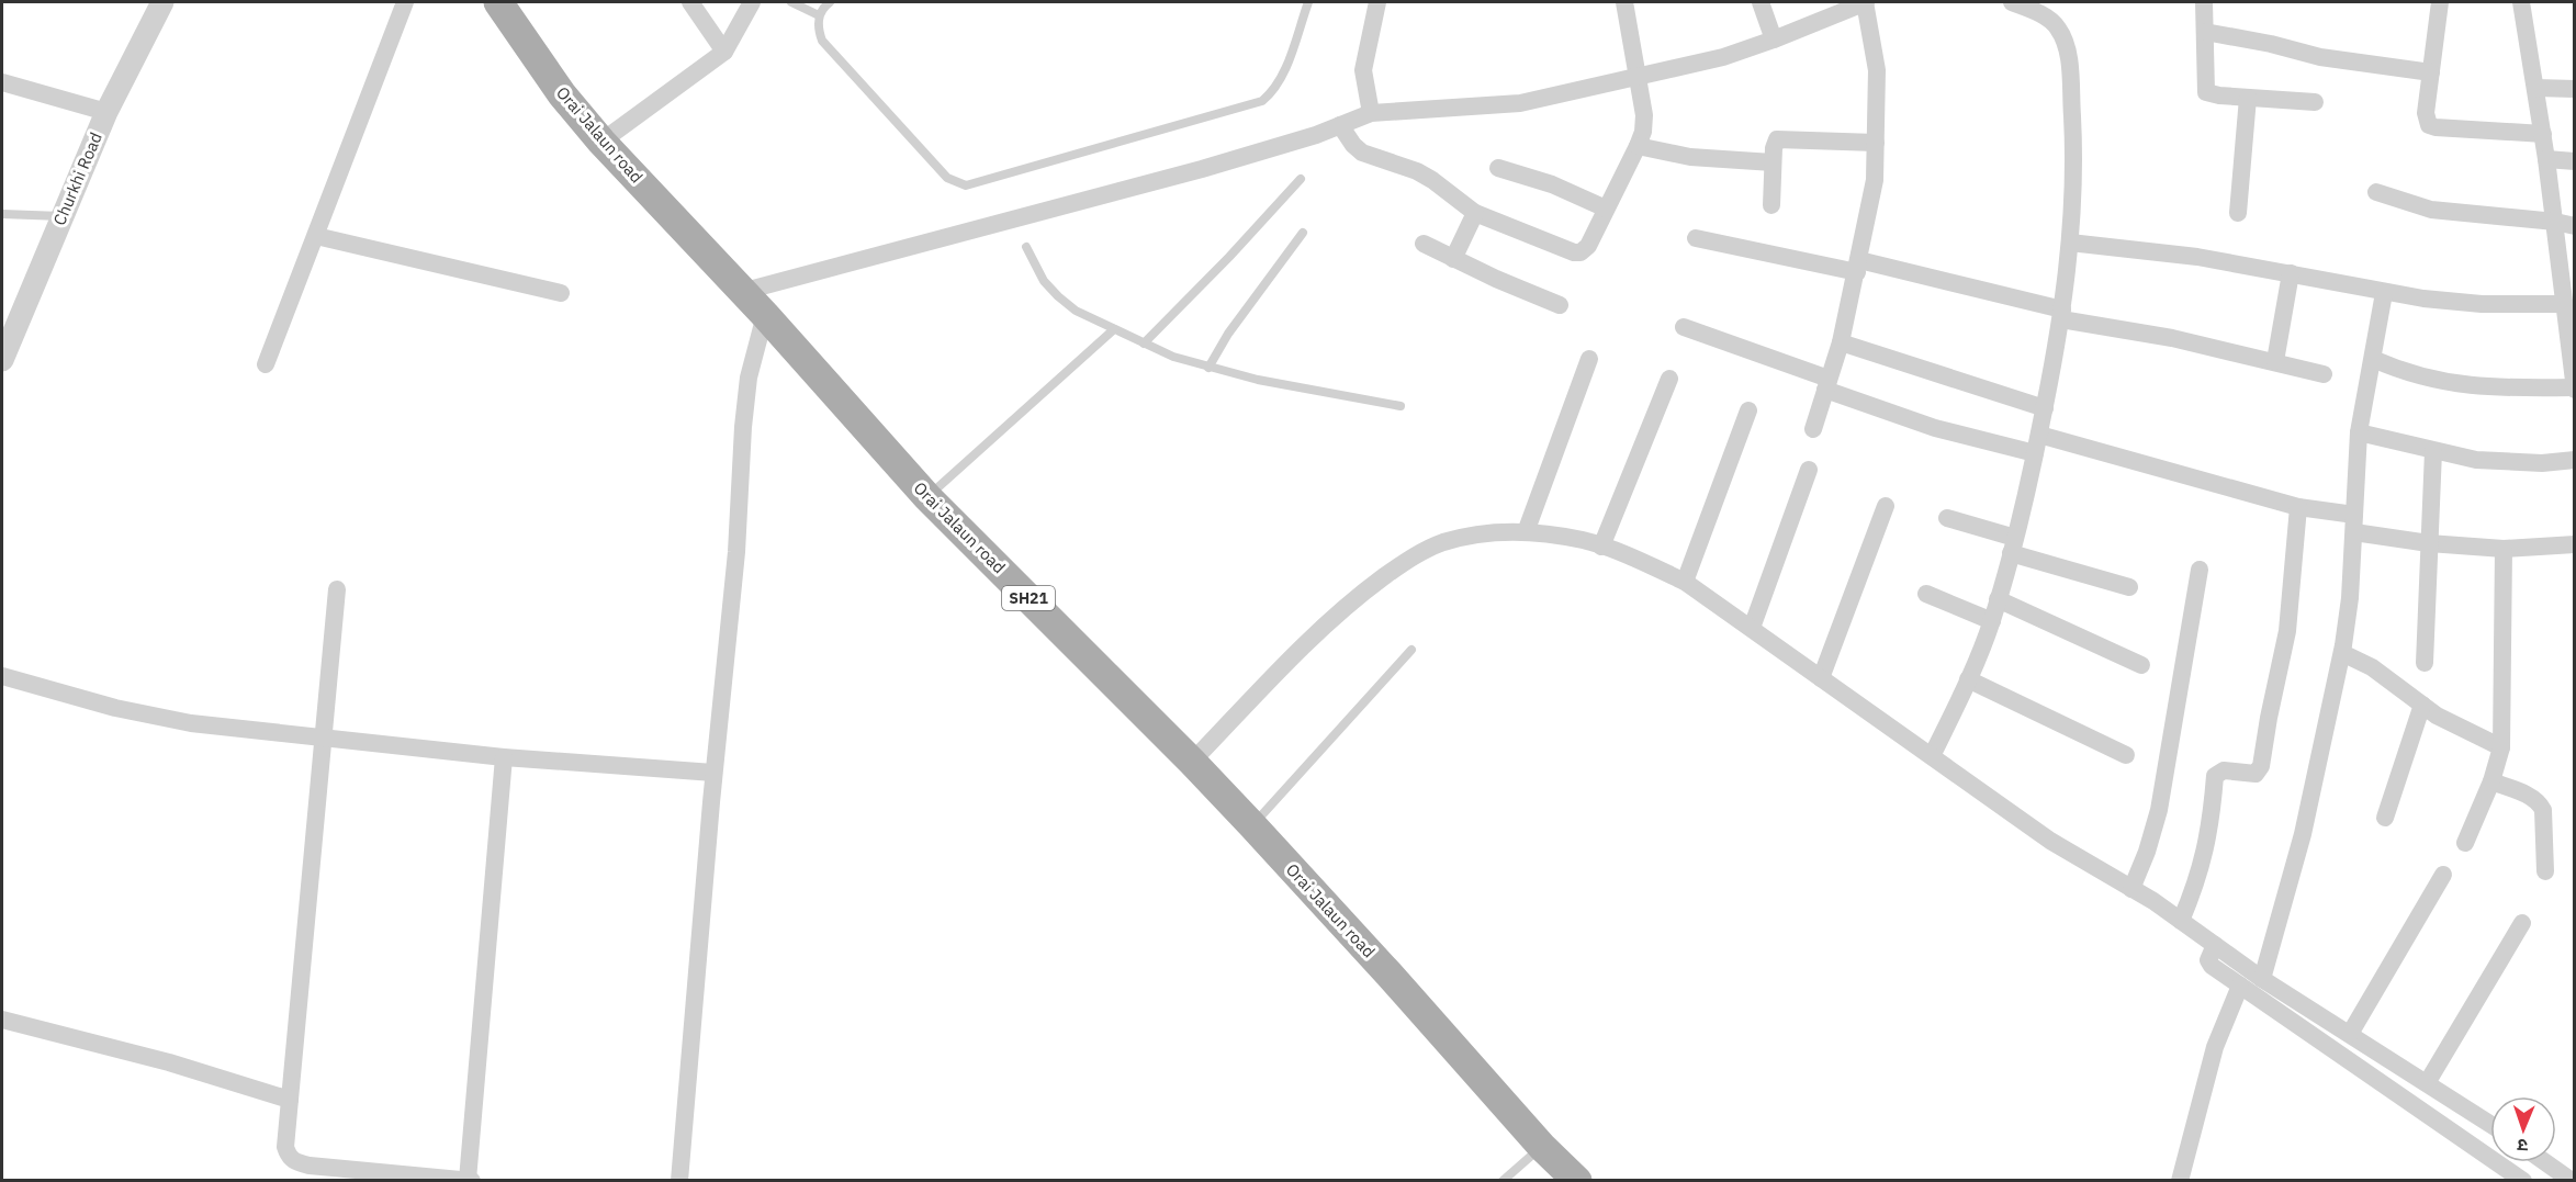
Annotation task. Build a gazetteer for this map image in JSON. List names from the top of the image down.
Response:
{
  "streets": {
    "main road": ["Orai Jalaun road", "SH21"],
    "street": ["Churkhi Road"]
  },
  "north": "bottom"
}
